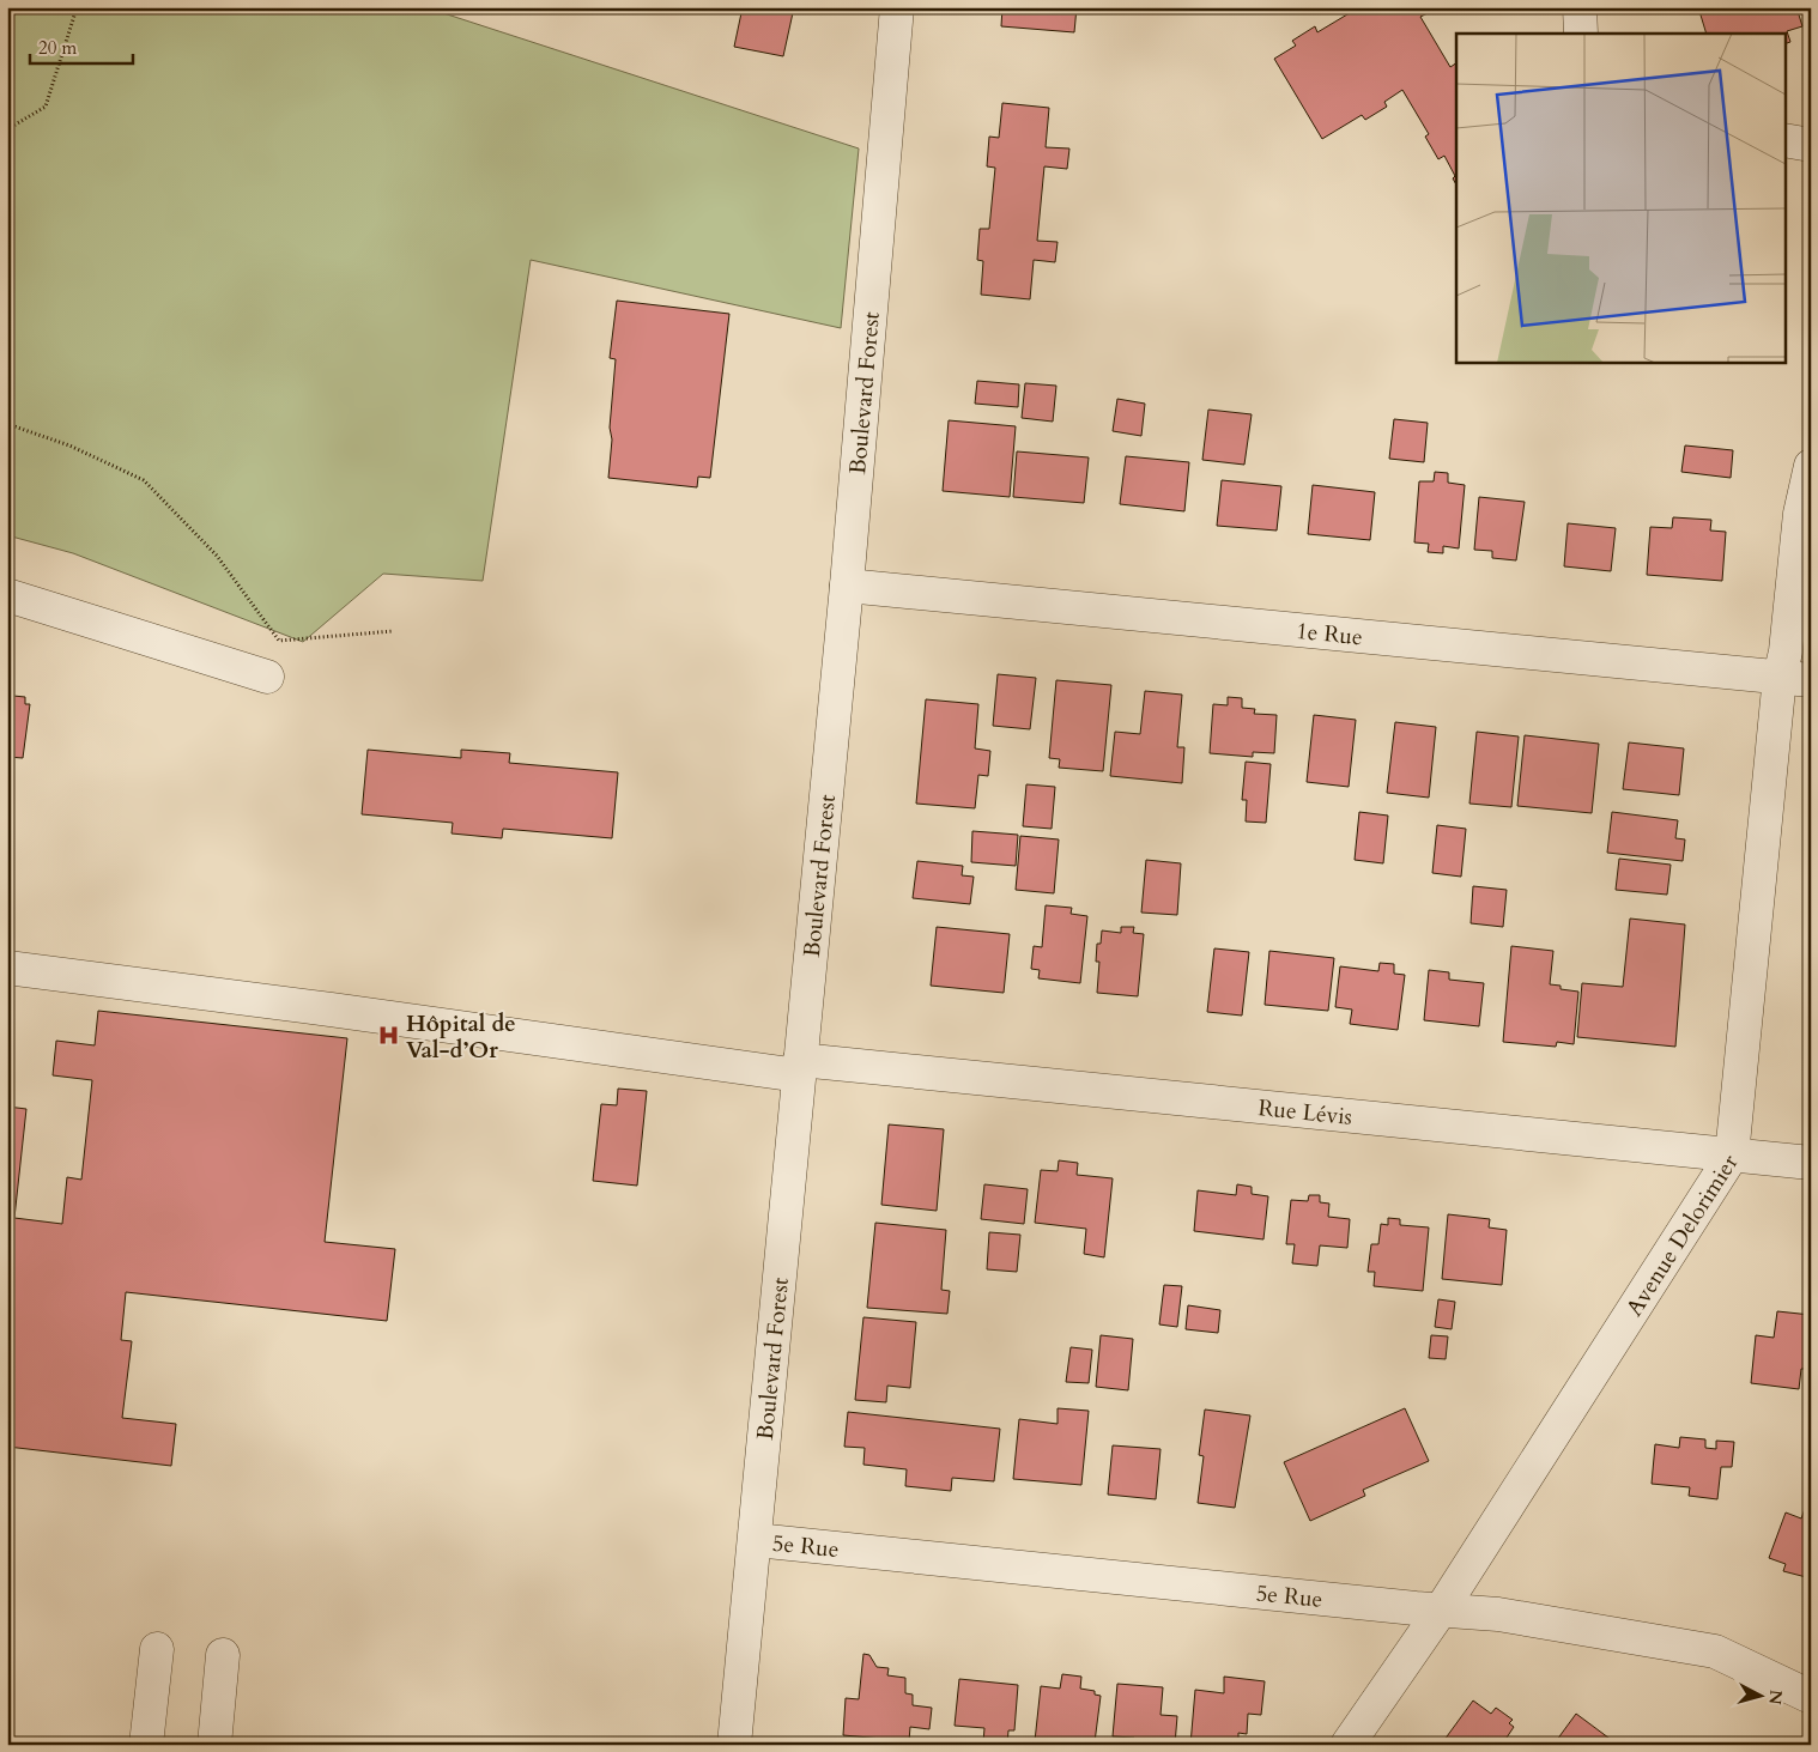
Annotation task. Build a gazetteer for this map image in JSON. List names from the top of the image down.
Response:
{
  "streets": {
    "street": [
      "Boulevard Forest",
      "1e Rue",
      "Rue Lévis",
      "Avenue Delorimier",
      "5e Rue"
    ]
  },
  "crossings": [
    ["Boulevard Forest", "1e Rue"],
    ["Boulevard Forest", "Rue Lévis"],
    ["Boulevard Forest", "5e Rue"],
    ["1e Rue", "Avenue Delorimier"],
    ["Rue Lévis", "Avenue Delorimier"],
    ["Avenue Delorimier", "5e Rue"]
  ],
  "places": {
    "hospital": ["Hôpital de Val-d’Or"]
  },
  "scale_bar": "20 m",
  "north": "right"
}
